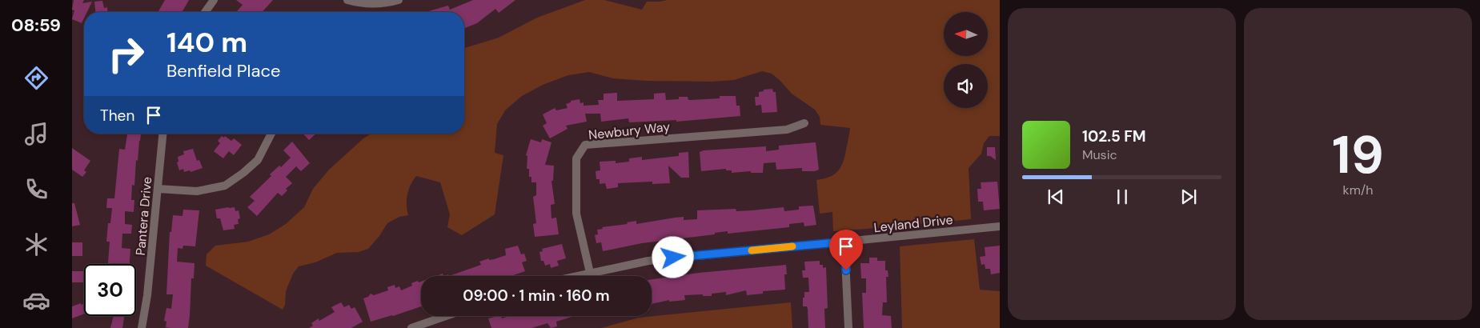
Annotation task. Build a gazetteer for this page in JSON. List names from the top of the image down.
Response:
{
  "streets": {
    "street": ["Newbury Way", "Pantera Drive", "Leyland Drive"]
  },
  "crossings": [
    ["Newbury Way", "Leyland Drive"]
  ],
  "north": "left",
  "page": {
    "tabs": "08:59",
    "tile": ["19", "km/h"],
    "turn": ["140 m", "Benfield Place"],
    "then": "Then",
    "song": ["102.5 FM", "Music"],
    "limit": "30",
    "trip": "09:00 · 1 min · 160 m"
  }
}
